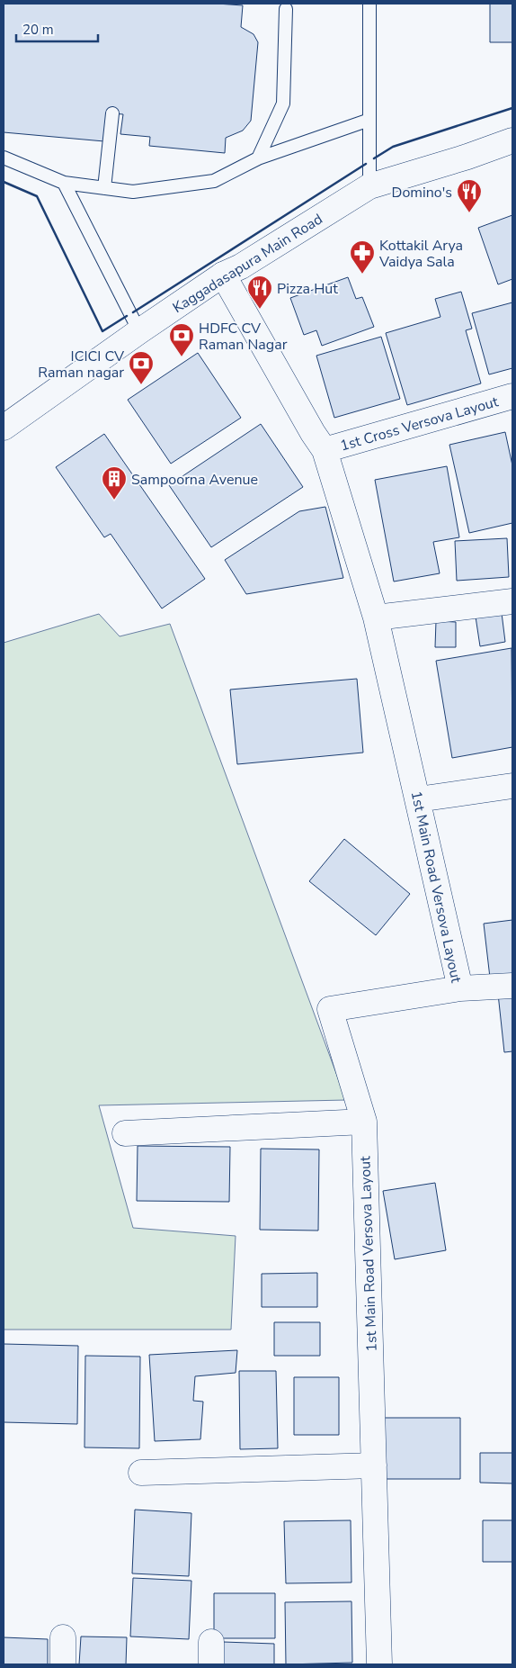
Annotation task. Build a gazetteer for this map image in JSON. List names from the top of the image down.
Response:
{
  "streets": {
    "street": ["Kaggadasapura Main Road", "1st Cross Versova Layout", "1st Main Road Versova Layout"]
  },
  "crossings": [
    ["Kaggadasapura Main Road", "1st Main Road Versova Layout"],
    ["1st Cross Versova Layout", "1st Main Road Versova Layout"]
  ],
  "places": {
    "restaurant": ["Domino's", "Pizza Hut"],
    "pharmacy": ["Kottakil Arya Vaidya Sala"],
    "bank": ["HDFC CV Raman Nagar", "ICICI CV Raman nagar"],
    "building": ["Sampoorna Avenue"]
  },
  "scale_bar": "20 m"
}
